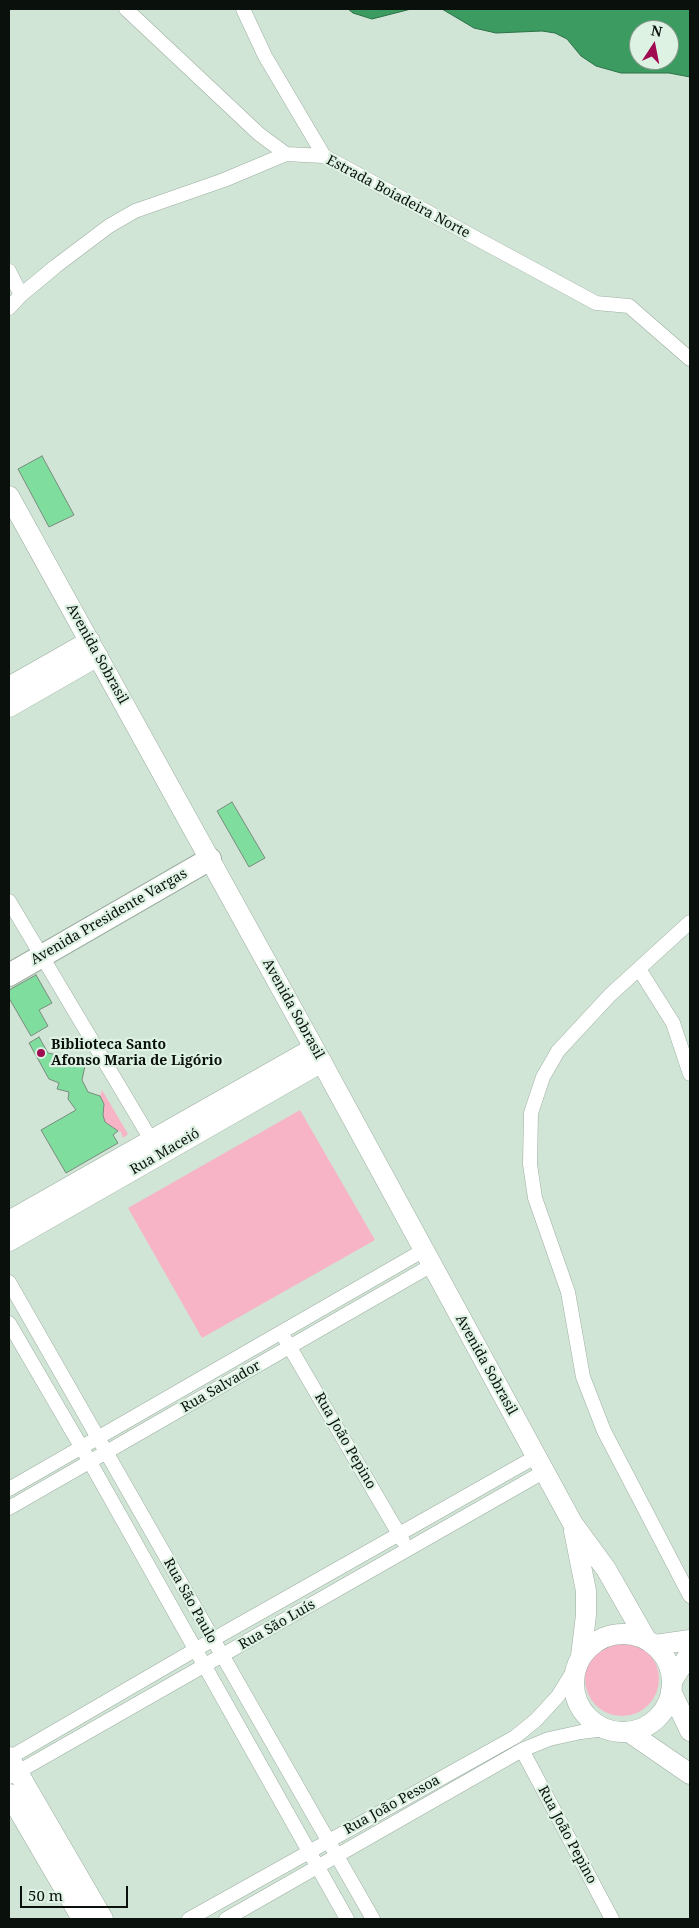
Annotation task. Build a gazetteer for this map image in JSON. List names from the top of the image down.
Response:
{
  "streets": {
    "main road": ["Avenida Sobrasil", "Avenida Presidente Vargas", "Rua Maceió"],
    "street": [
      "Estrada Boiadeira Norte",
      "Rua Salvador",
      "Rua João Pepino",
      "Rua São Paulo",
      "Rua São Luís",
      "Rua João Pessoa"
    ]
  },
  "crossings": [
    ["Avenida Sobrasil", "Avenida Presidente Vargas"],
    ["Avenida Sobrasil", "Rua Maceió"],
    ["Avenida Sobrasil", "Rua Salvador"],
    ["Avenida Sobrasil", "Rua São Luís"],
    ["Avenida Sobrasil", "Rua João Pessoa"],
    ["Rua Salvador", "Rua João Pepino"],
    ["Rua Salvador", "Rua São Paulo"],
    ["Rua João Pepino", "Rua São Luís"],
    ["Rua João Pepino", "Rua João Pessoa"],
    ["Rua São Paulo", "Rua São Luís"],
    ["Rua São Paulo", "Rua João Pessoa"]
  ],
  "places": ["Biblioteca Santo Afonso Maria de Ligório"],
  "scale_bar": "50 m",
  "north": "top"
}
